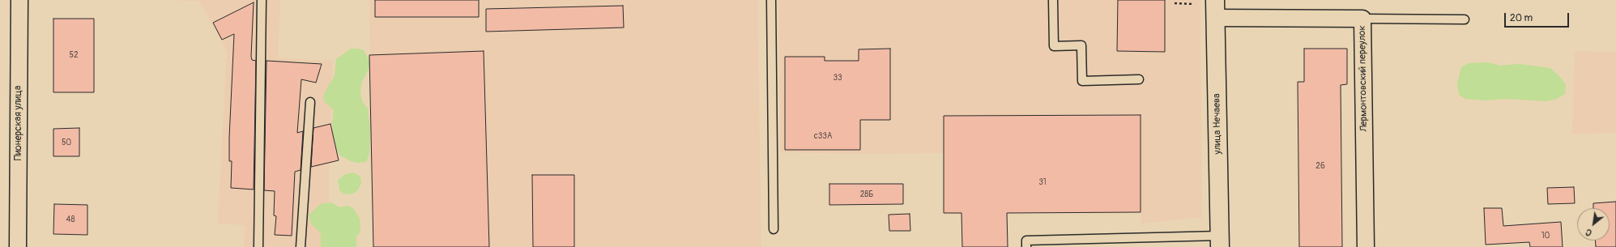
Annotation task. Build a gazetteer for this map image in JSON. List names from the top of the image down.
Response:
{
  "streets": {
    "street": ["Лермонтовский переулок", "Пионерская улица", "улица Нечаева"]
  },
  "crossings": [
    ["Лермонтовский переулок", "улица Нечаева"]
  ],
  "house_numbers": [
    "52",
    "33",
    "с33А",
    "50",
    "26",
    "31",
    "28Б",
    "48",
    "10"
  ],
  "scale_bar": "20 m",
  "north": "bottom left"
}
